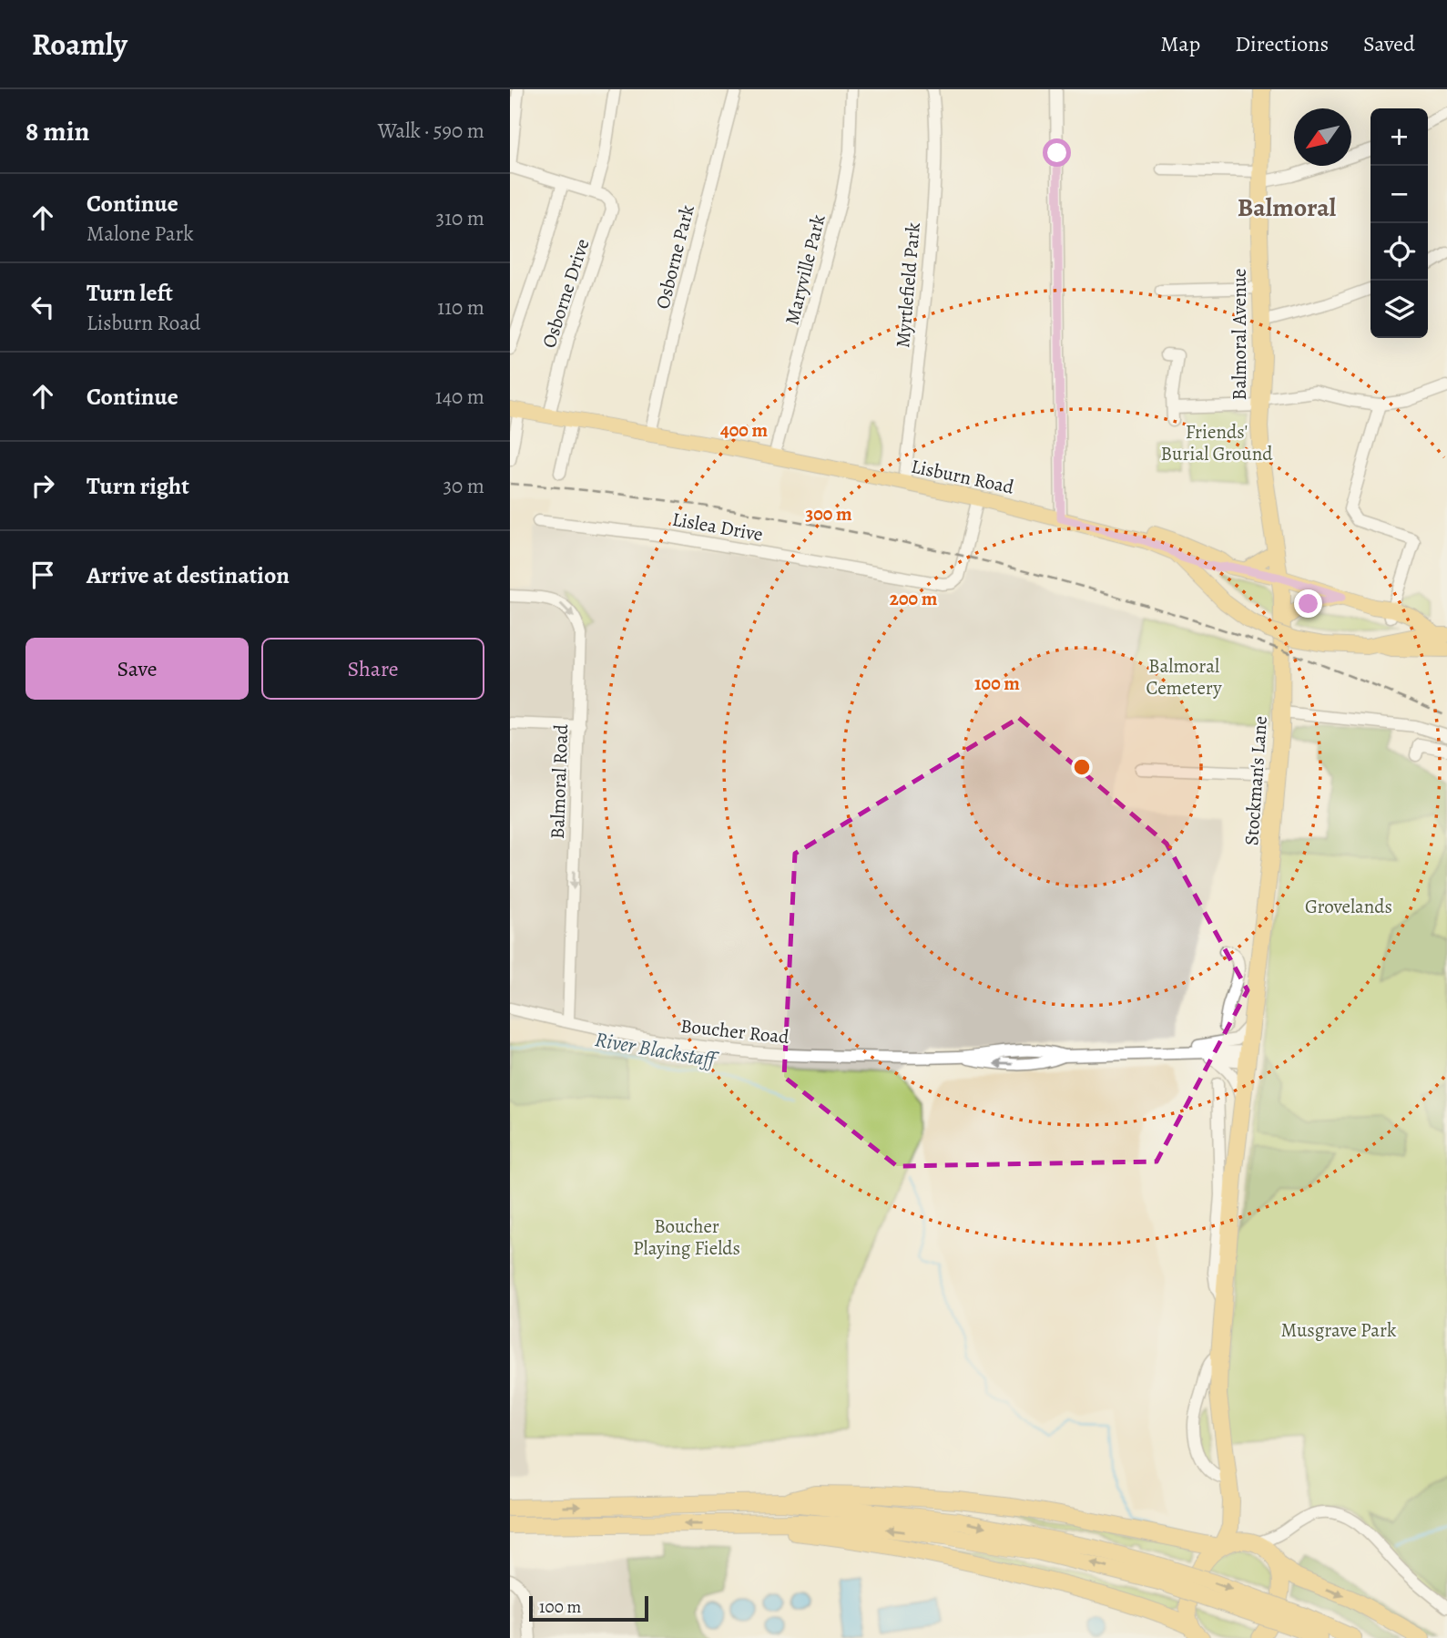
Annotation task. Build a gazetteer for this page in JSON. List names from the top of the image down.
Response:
{
  "streets": {
    "highway": ["Balmoral Avenue", "Stockman's Lane"],
    "main road": ["Lisburn Road"],
    "street": [
      "Osborne Park",
      "Maryville Park",
      "Myrtlefield Park",
      "Osborne Drive",
      "Lislea Drive",
      "Balmoral Road",
      "Boucher Road"
    ]
  },
  "crossings": [
    ["Osborne Park", "Lisburn Road"],
    ["Maryville Park", "Lisburn Road"],
    ["Myrtlefield Park", "Lisburn Road"],
    ["Osborne Drive", "Lisburn Road"],
    ["Balmoral Avenue", "Stockman's Lane"],
    ["Lisburn Road", "Lislea Drive"],
    ["Stockman's Lane", "Boucher Road"],
    ["Balmoral Road", "Boucher Road"]
  ],
  "one_way": ["Balmoral Road"],
  "districts": ["Balmoral"],
  "water": ["River Blackstaff"],
  "parks": [
    "Friends' Burial Ground",
    "Balmoral Cemetery",
    "Grovelands",
    "Boucher Playing Fields",
    "Musgrave Park"
  ],
  "scale_bar": "100 m",
  "north": "bottom left",
  "page": {
    "header": "Roamly",
    "nav": ["Map", "Directions", "Saved"],
    "heading": ["8 min", "Walk · 590 m"],
    "map_buttons": ["+", "−"],
    "list": [
      ["Continue", "Malone Park", "310 m"],
      ["Turn left", "Lisburn Road", "110 m"],
      ["Continue", "140 m"],
      ["Turn right", "30 m"],
      "Arrive at destination"
    ],
    "buttons": ["Save", "Share"],
    "scale": "100 m"
  },
  "rings": [
    "400 m",
    "300 m",
    "200 m",
    "100 m"
  ]
}
